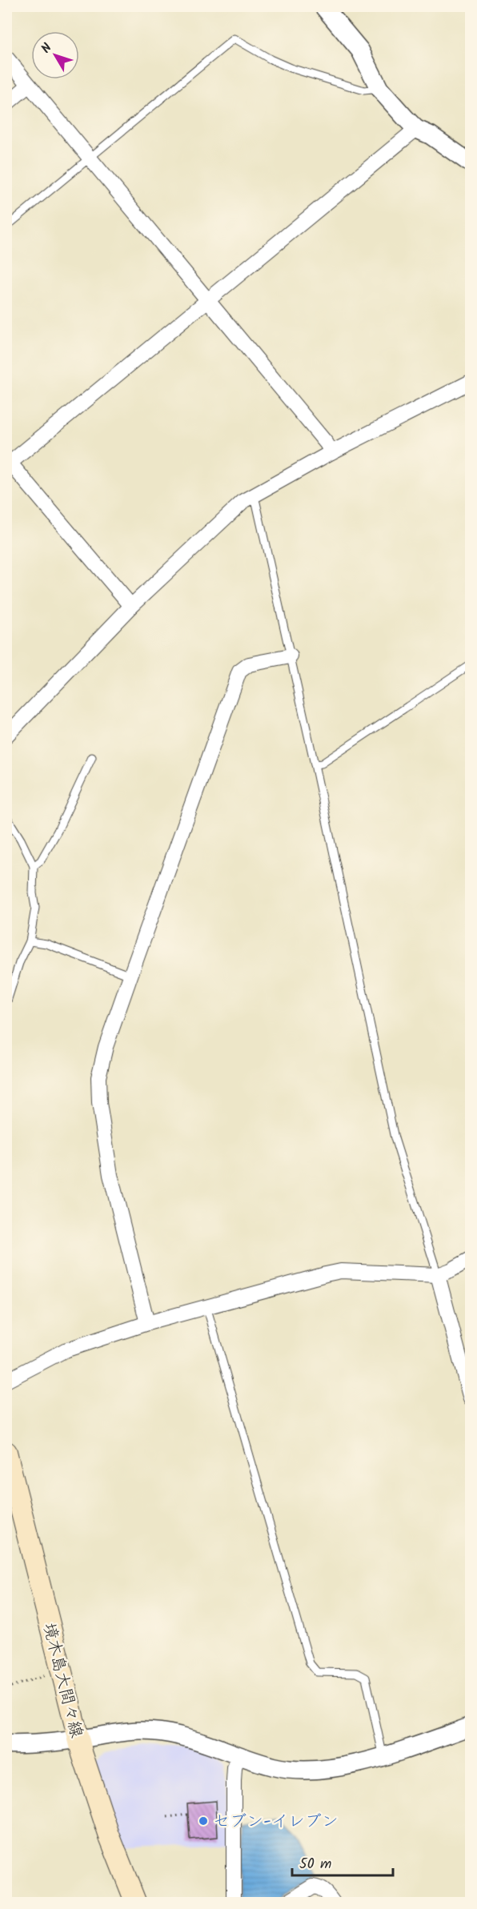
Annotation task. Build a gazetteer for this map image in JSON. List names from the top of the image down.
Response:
{
  "streets": {
    "main road": ["境木島大間々線"]
  },
  "places": ["セブン-イレブン"],
  "scale_bar": "50 m",
  "north": "top left"
}
